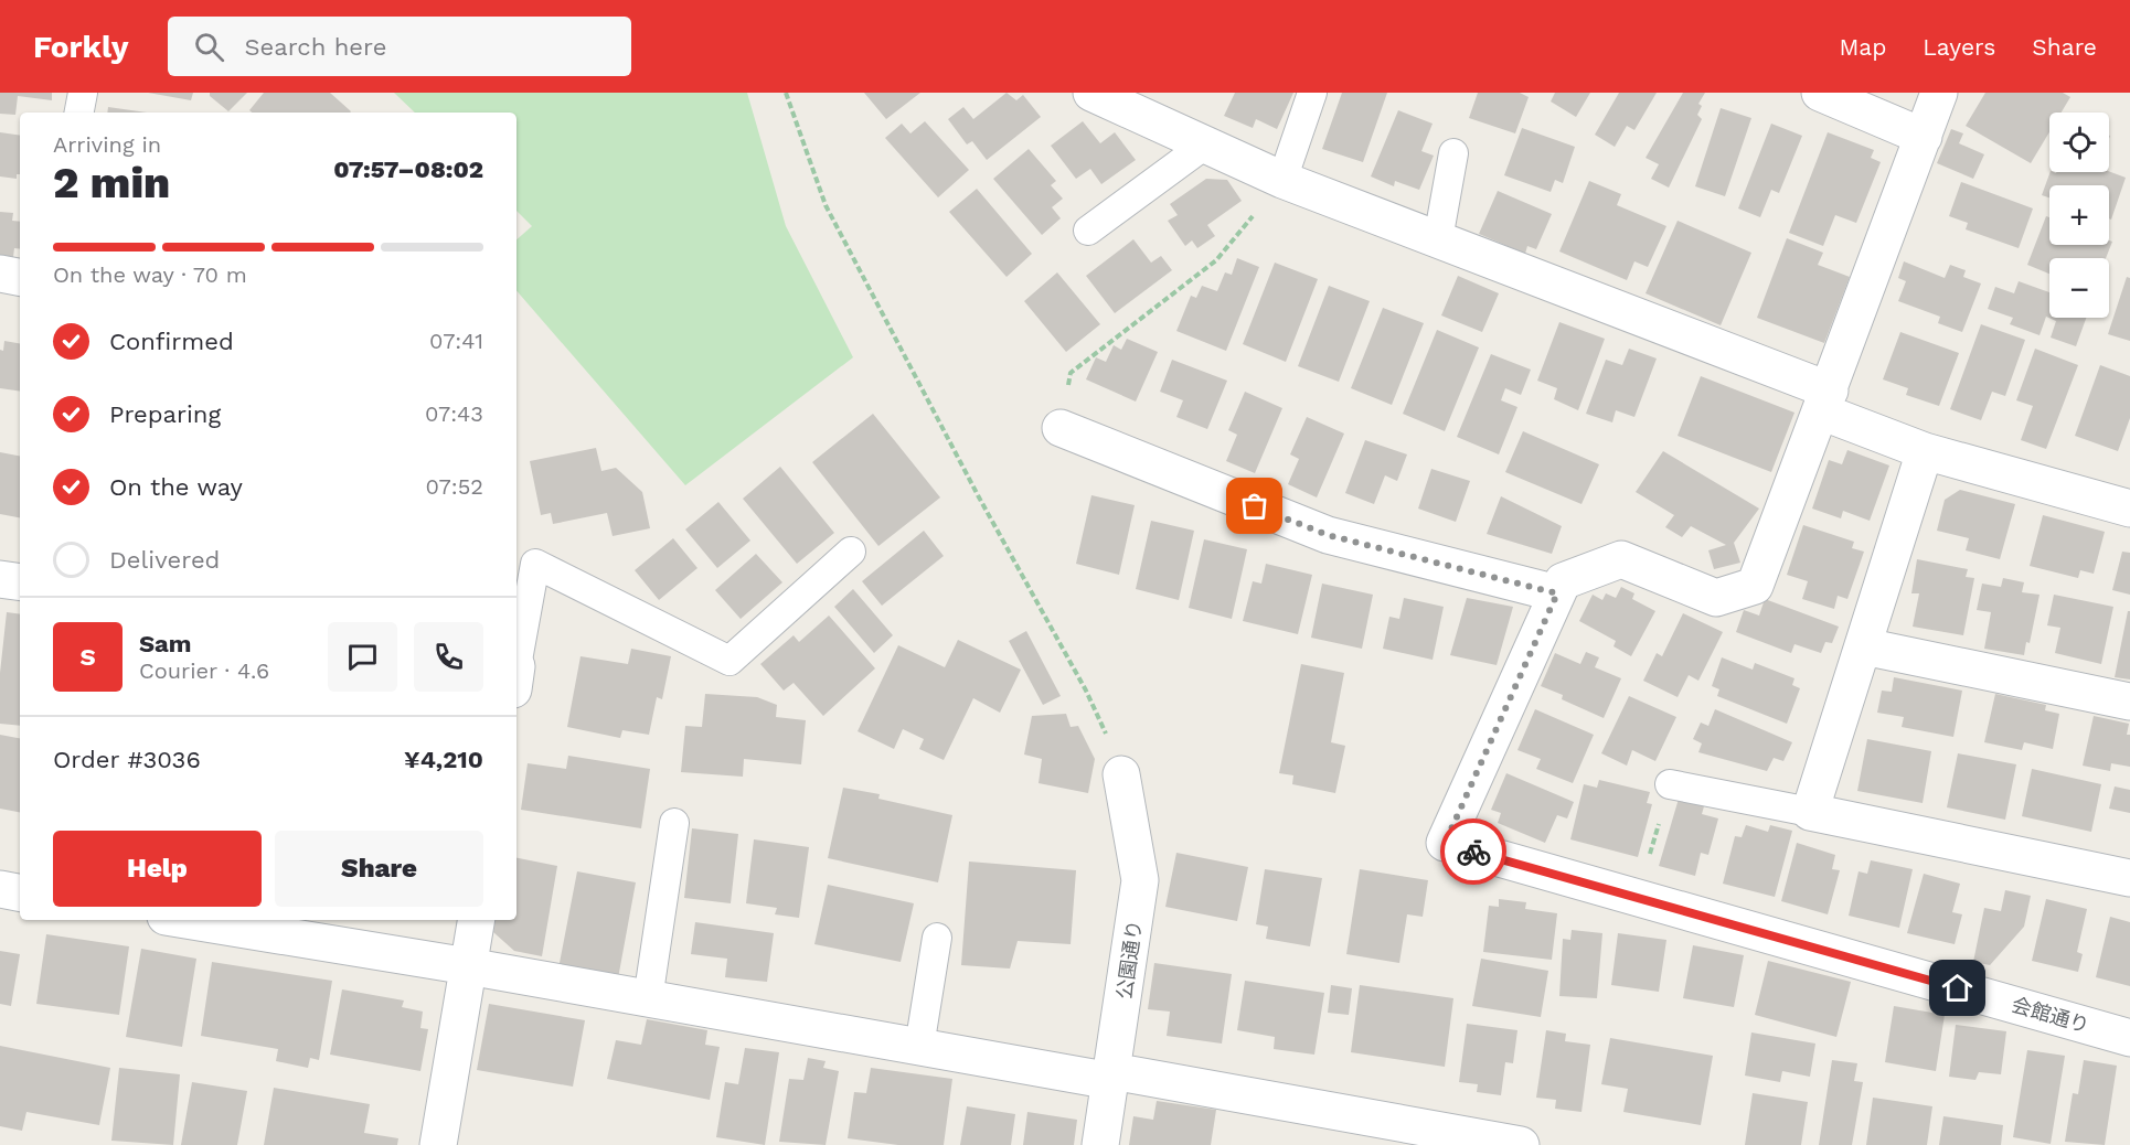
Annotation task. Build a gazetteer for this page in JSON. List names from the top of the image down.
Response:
{
  "streets": {
    "street": ["公園通り", "会館通り"]
  },
  "page": {
    "header": "Forkly",
    "search": "Search here",
    "nav": ["Map", "Layers", "Share"],
    "map_buttons": ["+", "−"],
    "heading": ["2 min", "Arriving in", "07:57–08:02"],
    "panel": [
      "Sam",
      "Courier · 4.6",
      "Order #3036",
      "¥4,210"
    ],
    "bar": "On the way · 70 m",
    "list": [
      ["Confirmed", "07:41"],
      ["Preparing", "07:43"],
      ["On the way", "07:52"],
      "Delivered"
    ],
    "round": "S",
    "buttons": ["Help", "Share"]
  }
}
